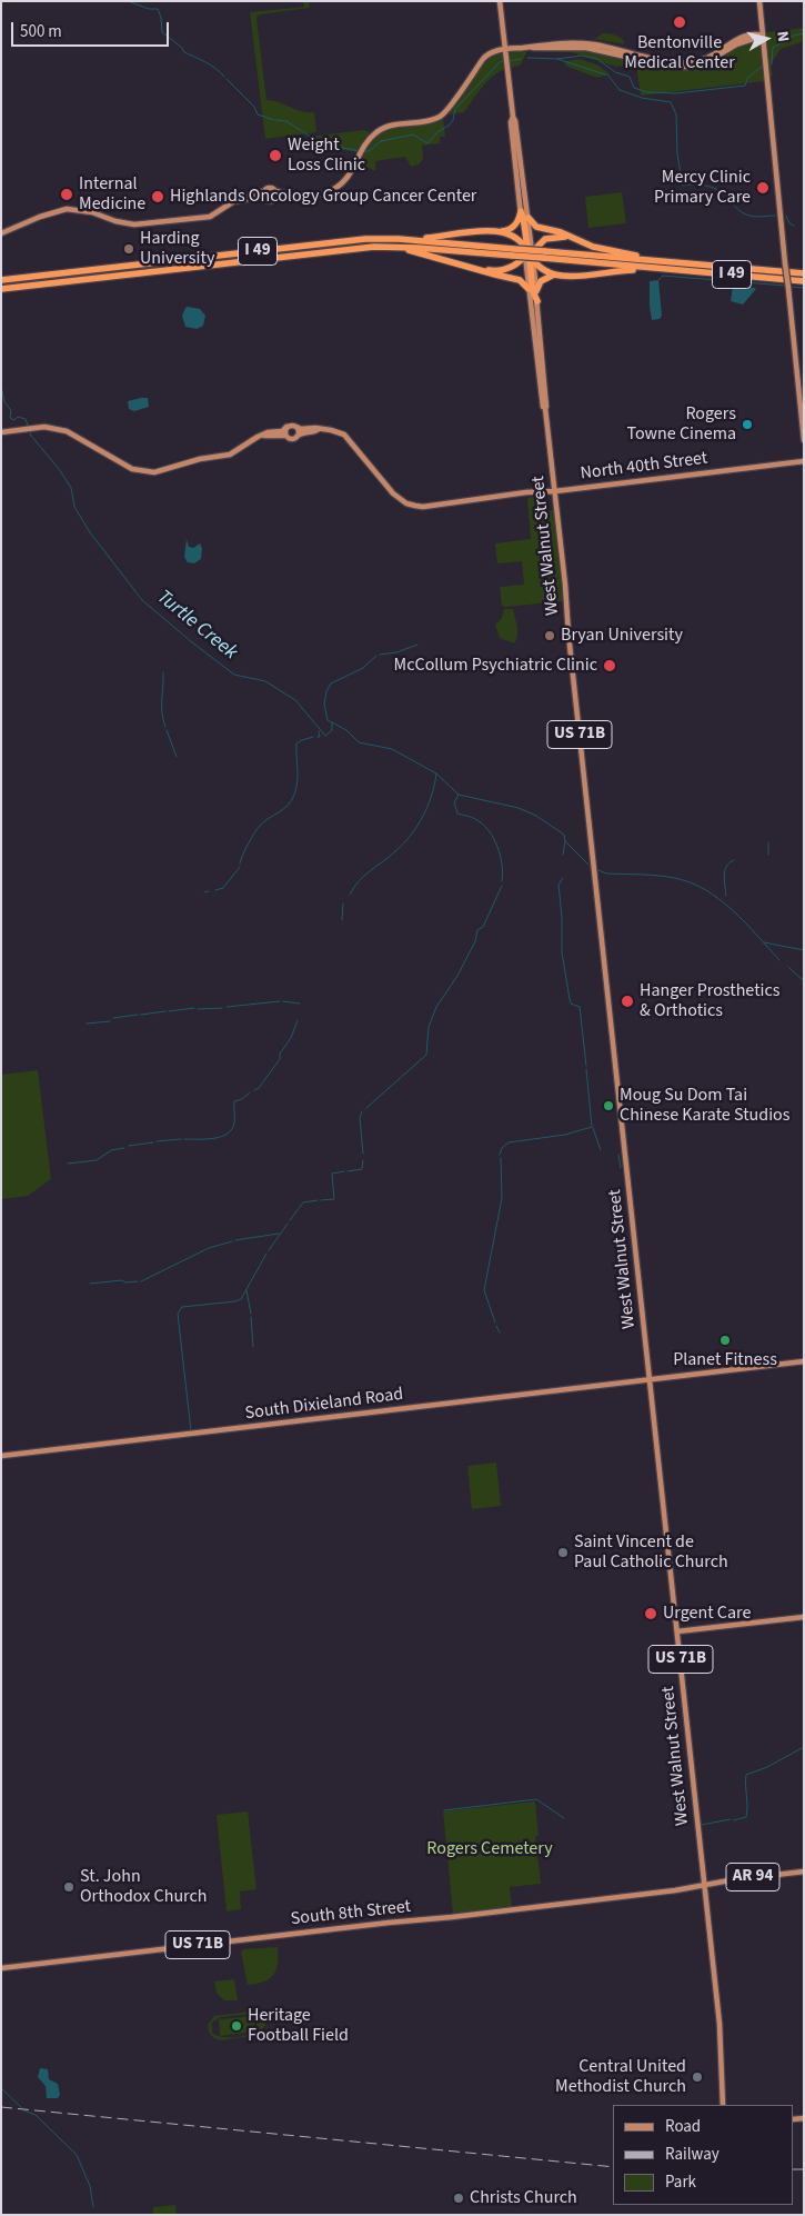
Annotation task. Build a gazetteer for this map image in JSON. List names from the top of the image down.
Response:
{
  "streets": {
    "highway": ["I 49"],
    "main road": [
      "North 40th Street",
      "West Walnut Street",
      "US 71B",
      "South Dixieland Road",
      "AR 94",
      "South 8th Street"
    ]
  },
  "crossings": [
    ["North 40th Street", "West Walnut Street"],
    ["West Walnut Street", "US 71B"],
    ["West Walnut Street", "South Dixieland Road"],
    ["West Walnut Street", "AR 94"],
    ["West Walnut Street", "South 8th Street"],
    ["US 71B", "South 8th Street"],
    ["AR 94", "South 8th Street"]
  ],
  "water": ["Turtle Creek"],
  "parks": ["Rogers Cemetery"],
  "places": [
    "Bentonville Medical Center",
    "Weight Loss Clinic",
    "Mercy Clinic Primary Care",
    "Internal Medicine",
    "Highlands Oncology Group Cancer Center",
    "Harding University",
    "Rogers Towne Cinema",
    "Bryan University",
    "McCollum Psychiatric Clinic",
    "Hanger Prosthetics & Orthotics",
    "Moug Su Dom Tai Chinese Karate Studios",
    "Planet Fitness",
    "Saint Vincent de Paul Catholic Church",
    "Urgent Care",
    "St. John Orthodox Church",
    "Heritage Football Field",
    "Central United Methodist Church",
    "Christs Church"
  ],
  "legend": ["Road", "Railway", "Park"],
  "scale_bar": "500 m",
  "north": "right"
}
